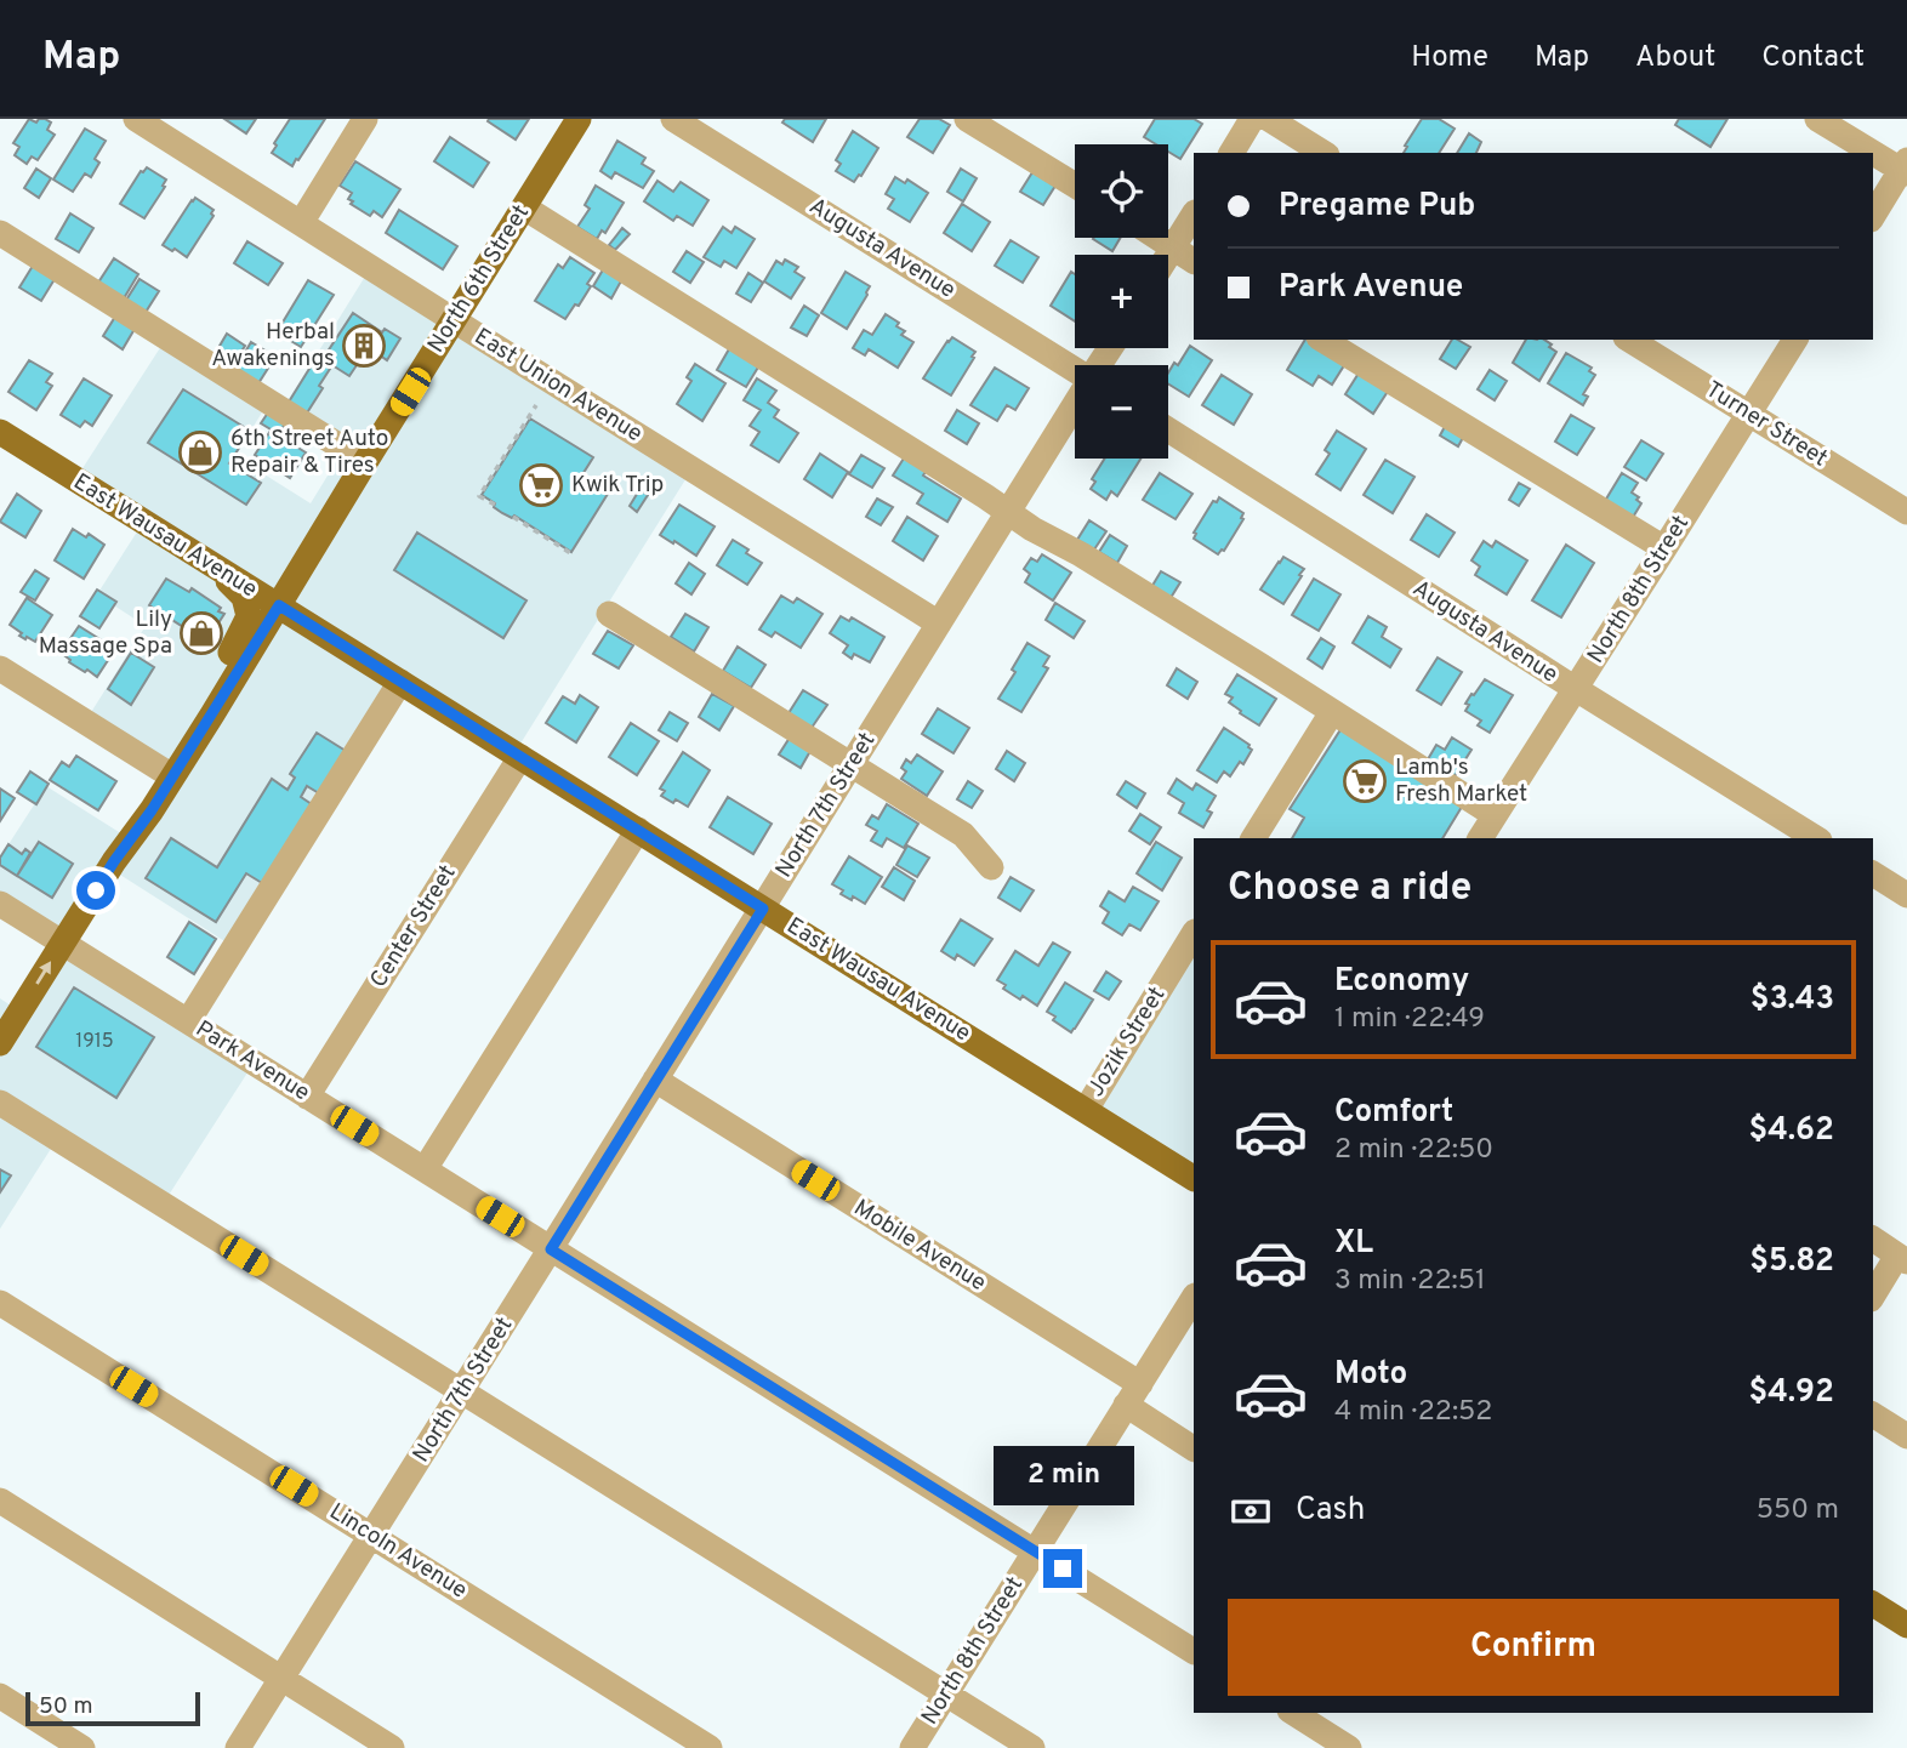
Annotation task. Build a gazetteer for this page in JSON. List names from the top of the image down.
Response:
{
  "streets": {
    "main road": ["North 6th Street", "East Wausau Avenue"],
    "street": [
      "Augusta Avenue",
      "East Union Avenue",
      "Turner Street",
      "North 8th Street",
      "North 7th Street",
      "Center Street",
      "Jozik Street",
      "Park Avenue",
      "Mobile Avenue",
      "Lincoln Avenue"
    ]
  },
  "crossings": [
    ["Augusta Avenue", "North 8th Street"],
    ["North 6th Street", "East Union Avenue"],
    ["North 6th Street", "East Wausau Avenue"],
    ["North 6th Street", "Park Avenue"],
    ["East Union Avenue", "North 7th Street"],
    ["Turner Street", "North 8th Street"],
    ["East Wausau Avenue", "North 7th Street"],
    ["East Wausau Avenue", "Center Street"],
    ["East Wausau Avenue", "Jozik Street"],
    ["North 8th Street", "Park Avenue"],
    ["North 8th Street", "Mobile Avenue"],
    ["North 7th Street", "Park Avenue"],
    ["North 7th Street", "Mobile Avenue"],
    ["North 7th Street", "Lincoln Avenue"],
    ["Center Street", "Park Avenue"]
  ],
  "places": {
    "building": ["Herbal Awakenings"],
    "shop": ["6th Street Auto Repair & Tires", "Lily Massage Spa"],
    "supermarket": ["Kwik Trip", "Lamb's Fresh Market"]
  },
  "house_numbers": ["1915"],
  "scale_bar": "50 m",
  "page": {
    "header": "Map",
    "nav": [
      "Home",
      "Map",
      "About",
      "Contact"
    ],
    "map_buttons": ["+", "−"],
    "banner": ["Pregame Pub", "Park Avenue"],
    "heading": "Choose a ride",
    "list": [
      {
        "name": "Economy",
        "note": "1 min · 22:49",
        "value": "$3.43"
      },
      {
        "name": "Comfort",
        "note": "2 min · 22:50",
        "value": "$4.62"
      },
      {
        "name": "XL",
        "note": "3 min · 22:51",
        "value": "$5.82"
      },
      {
        "name": "Moto",
        "note": "4 min · 22:52",
        "value": "$4.92"
      }
    ],
    "bubble": "2 min",
    "pay": ["Cash", "550 m"],
    "buttons": "Confirm",
    "scale": "50 m"
  }
}
